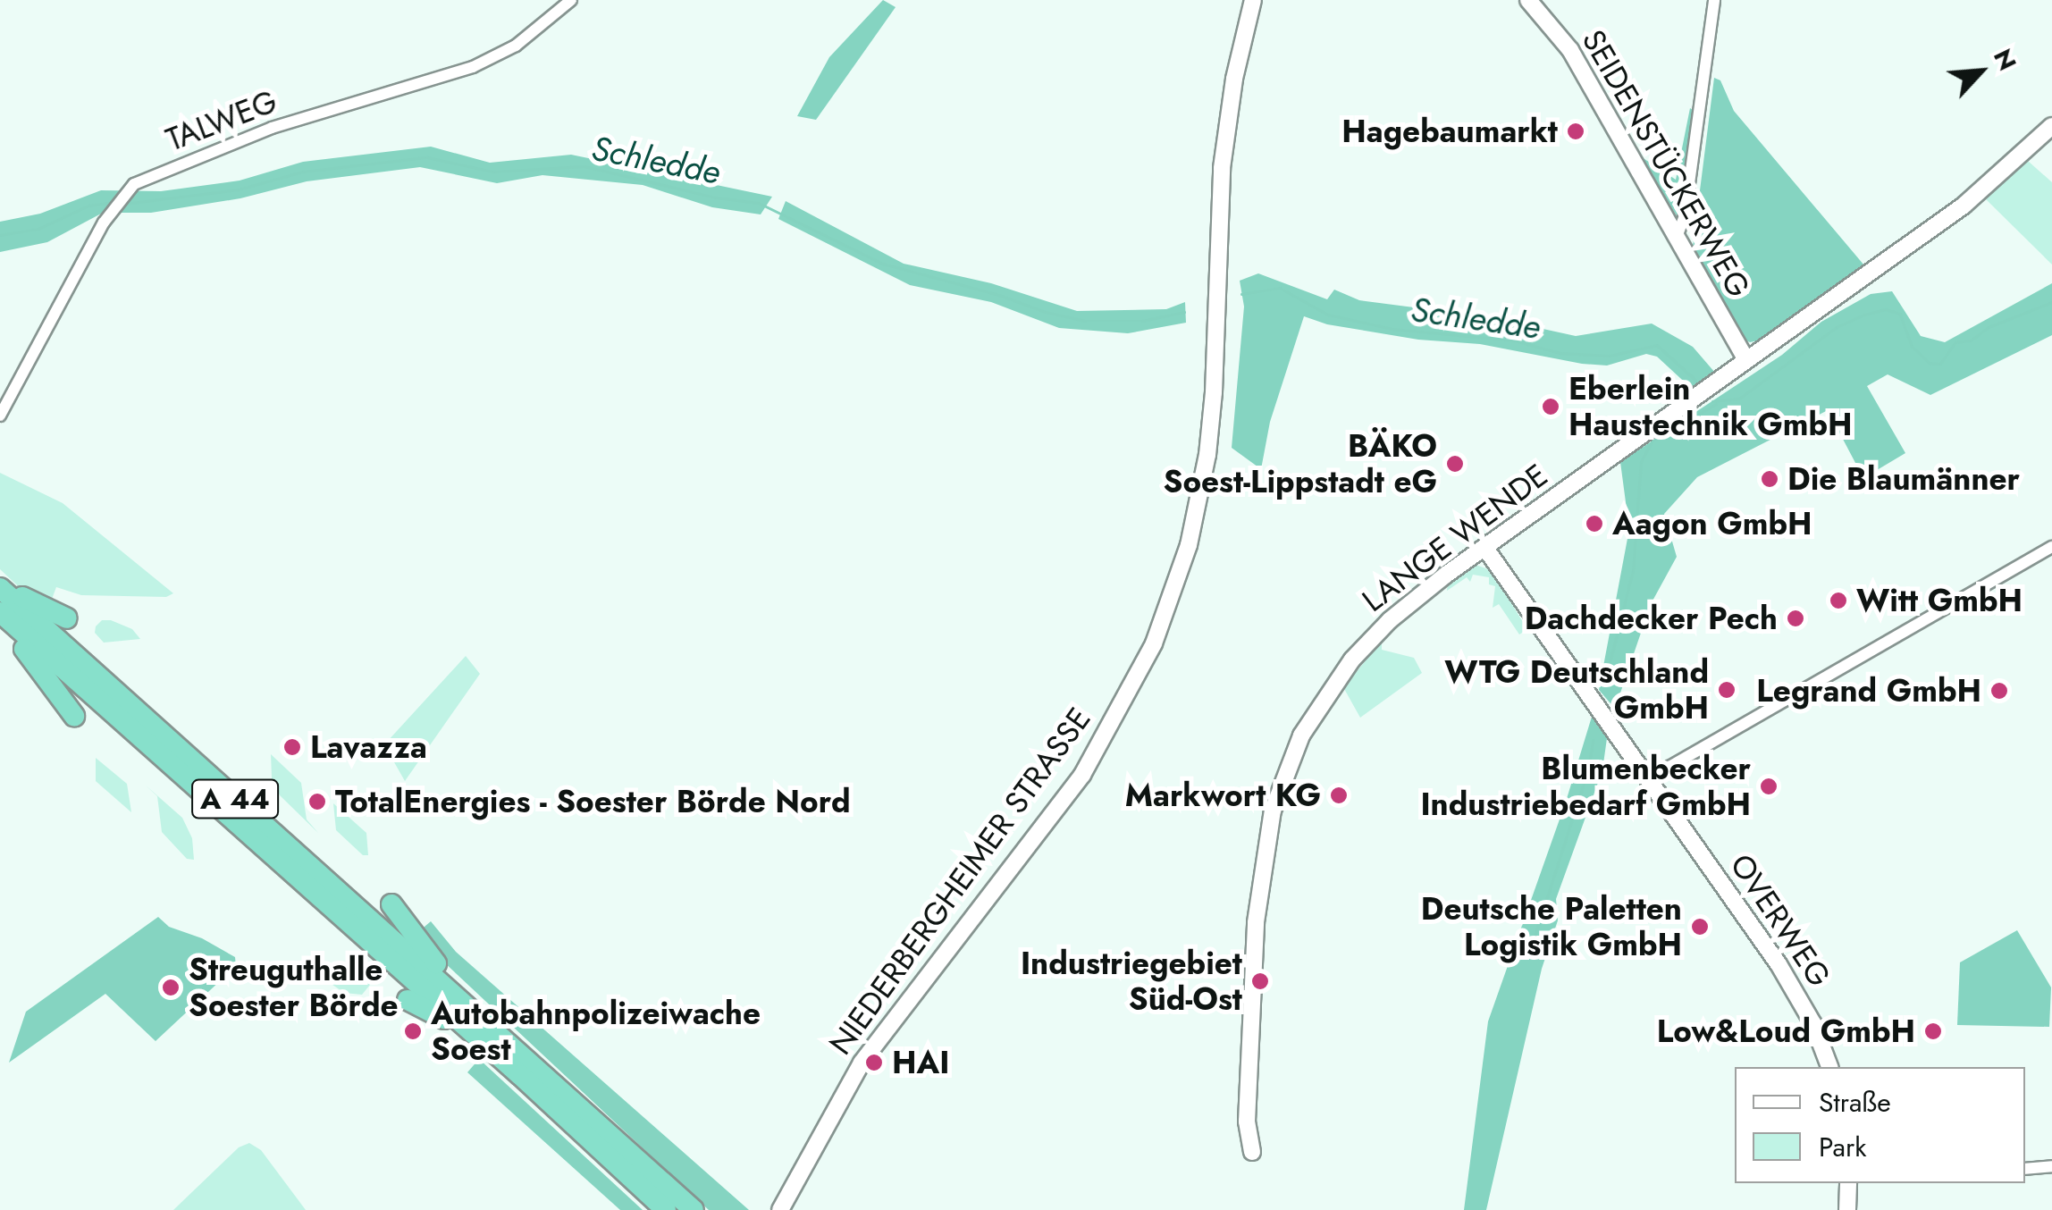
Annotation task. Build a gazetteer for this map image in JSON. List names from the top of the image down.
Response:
{
  "streets": {
    "highway": ["A 44"],
    "street": [
      "TALWEG",
      "SEIDENSTÜCKERWEG",
      "LANGE WENDE",
      "NIEDERBERGHEIMER STRASSE",
      "OVERWEG"
    ]
  },
  "crossings": [
    ["SEIDENSTÜCKERWEG", "LANGE WENDE"],
    ["LANGE WENDE", "OVERWEG"]
  ],
  "water": ["Schledde"],
  "places": [
    "Hagebaumarkt",
    "Eberlein Haustechnik GmbH",
    "BÄKO Soest-Lippstadt eG",
    "Die Blaumänner",
    "Aagon GmbH",
    "Witt GmbH",
    "Dachdecker Pech",
    "WTG Deutschland GmbH",
    "Legrand GmbH",
    "Lavazza",
    "Blumenbecker Industriebedarf GmbH",
    "Markwort KG",
    "TotalEnergies - Soester Börde Nord",
    "Deutsche Paletten Logistik GmbH",
    "Industriegebiet Süd-Ost",
    "Streuguthalle Soester Börde",
    "Autobahnpolizeiwache Soest",
    "Low&Loud GmbH",
    "HAI"
  ],
  "legend": ["Straße", "Park"],
  "north": "top right"
}
